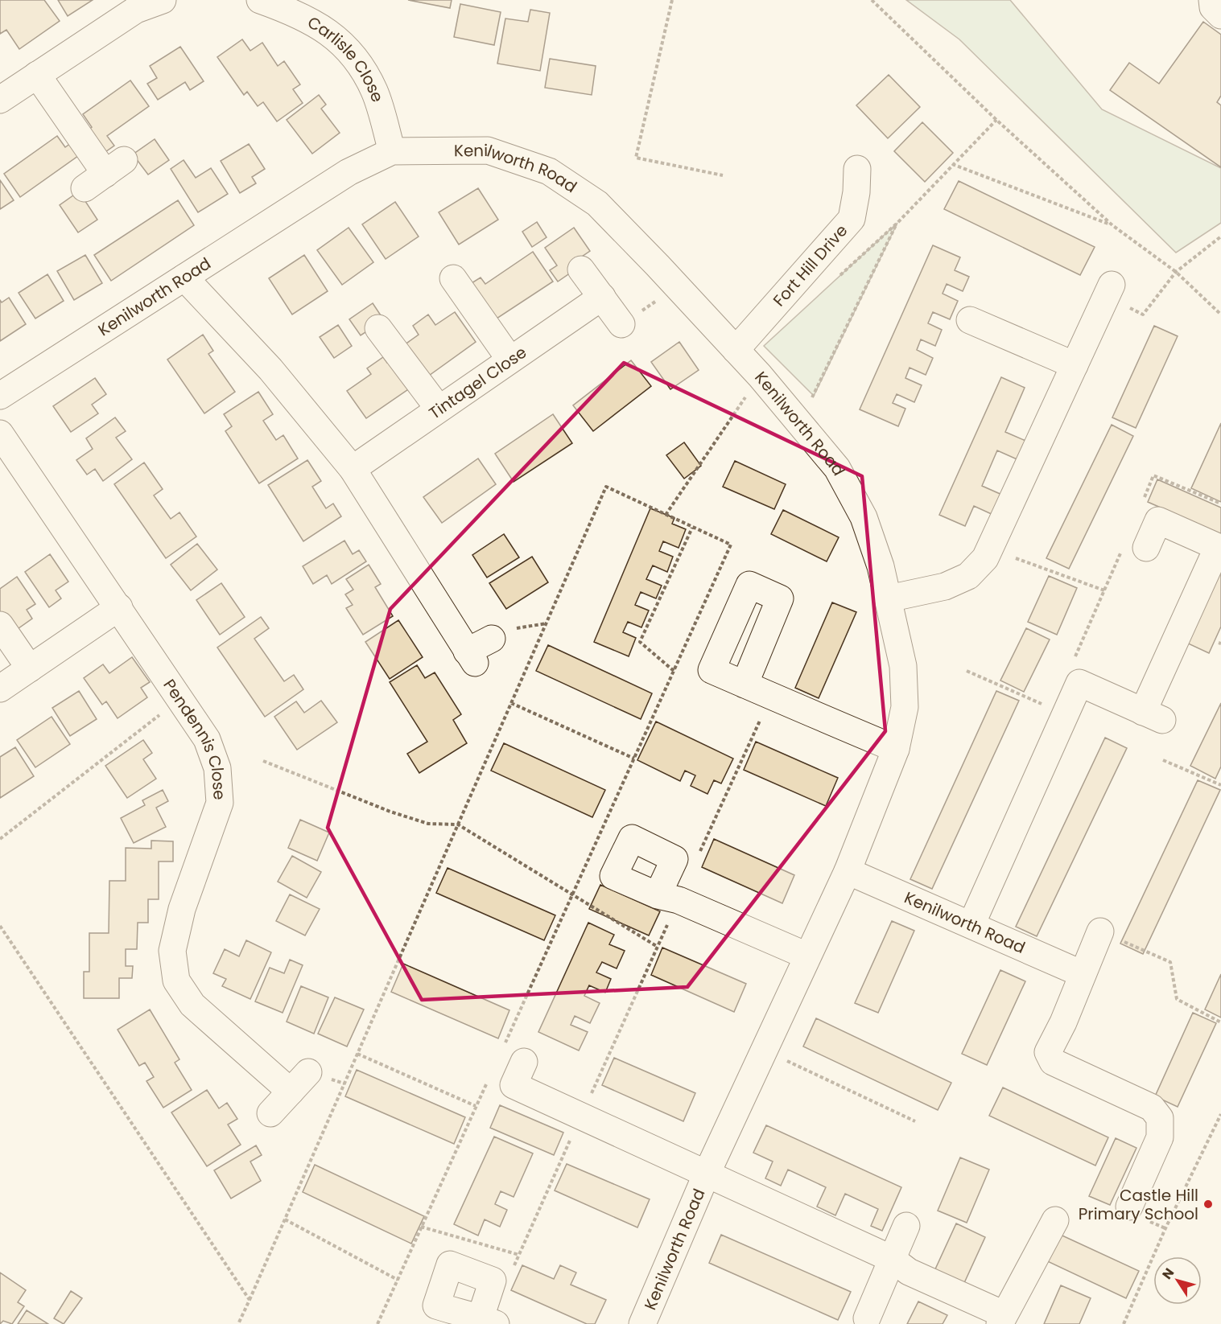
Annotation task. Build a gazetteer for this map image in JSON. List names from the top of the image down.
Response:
{
  "streets": {
    "street": [
      "Carlisle Close",
      "Kenilworth Road",
      "Fort Hill Drive",
      "Tintagel Close",
      "Pendennis Close"
    ]
  },
  "crossings": [
    ["Carlisle Close", "Kenilworth Road"],
    ["Kenilworth Road", "Fort Hill Drive"]
  ],
  "places": ["Castle Hill Primary School"],
  "north": "top left"
}
